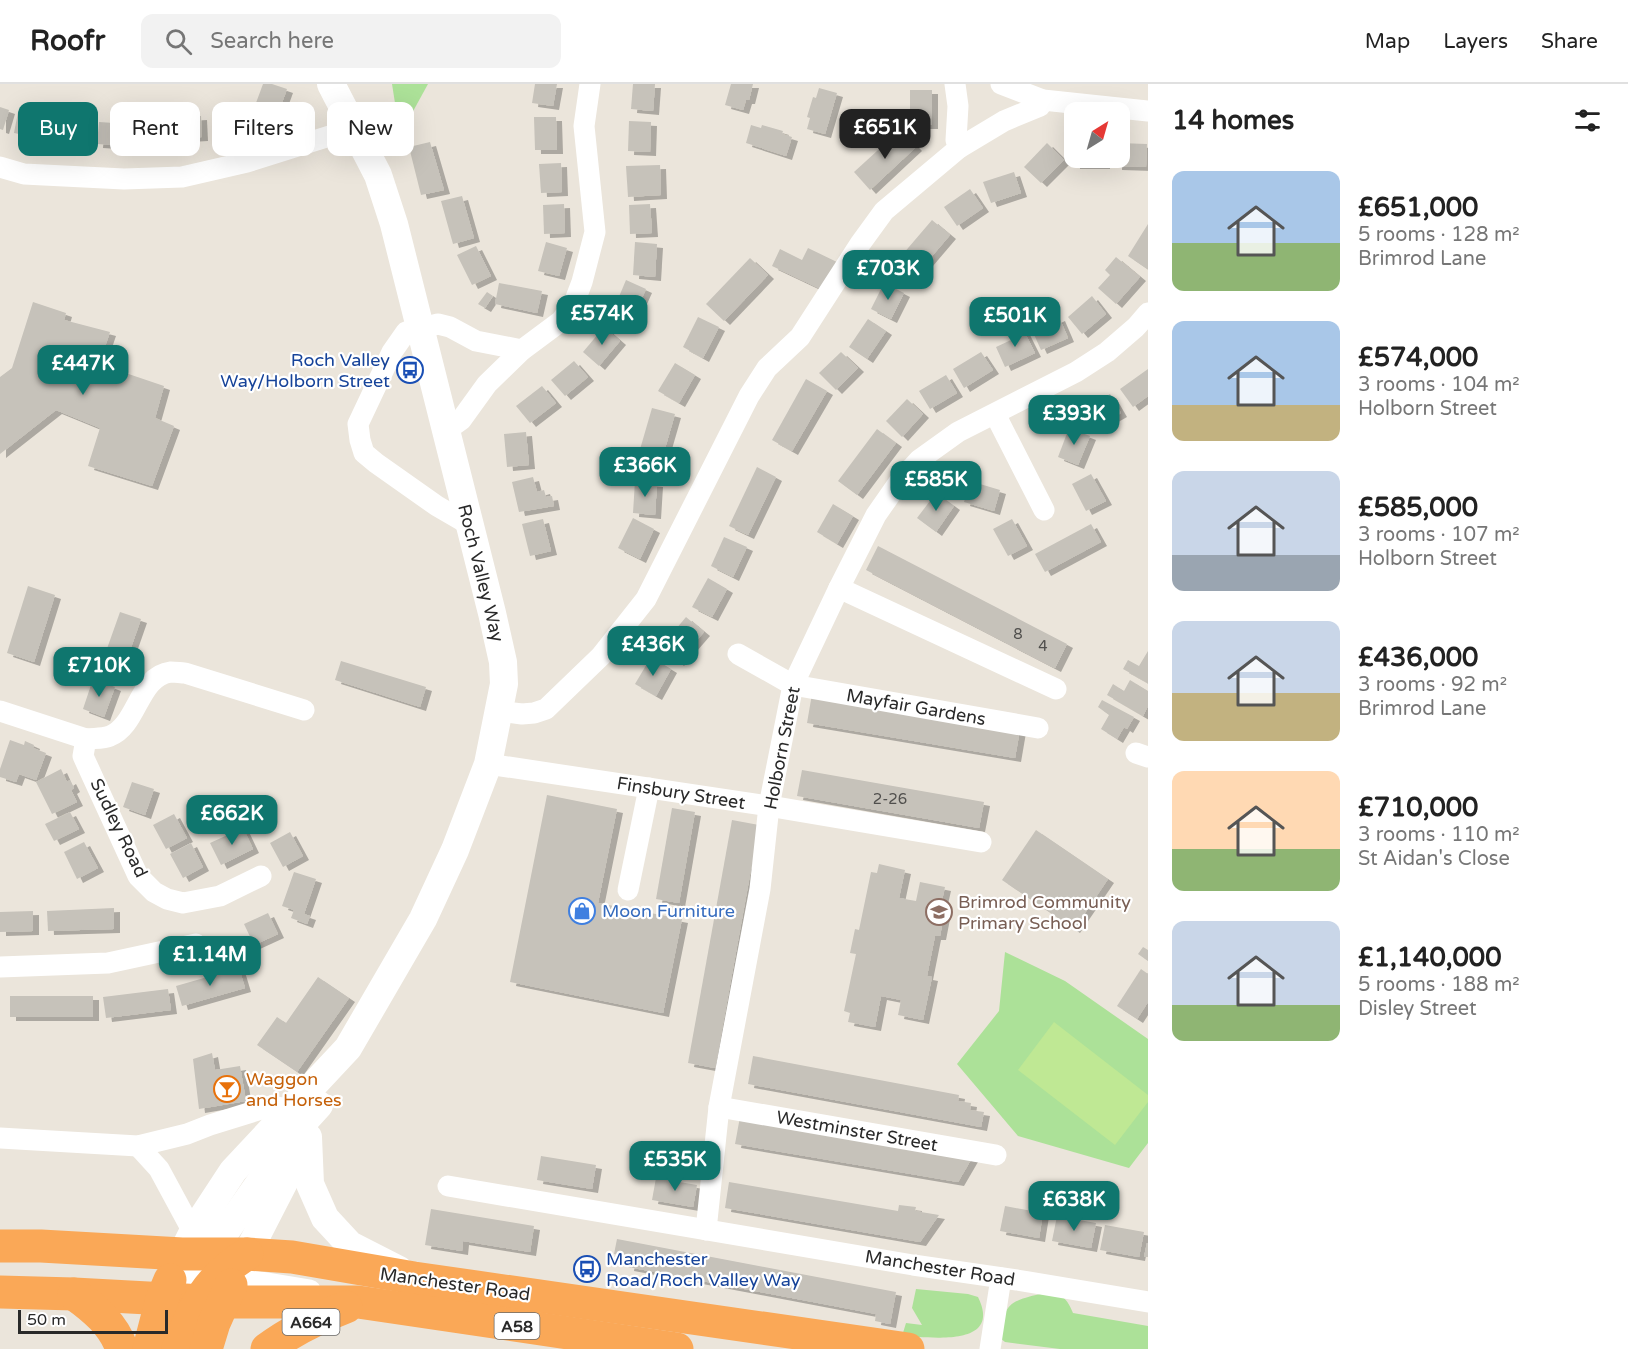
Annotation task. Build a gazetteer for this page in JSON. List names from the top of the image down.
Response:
{
  "streets": {
    "highway": ["Manchester Road", "A664", "A58"],
    "main road": ["Roch Valley Way"],
    "street": [
      "Mayfair Gardens",
      "Holborn Street",
      "Finsbury Street",
      "Sudley Road",
      "Westminster Street"
    ]
  },
  "crossings": [
    ["Roch Valley Way", "Finsbury Street"],
    ["Mayfair Gardens", "Holborn Street"],
    ["Holborn Street", "Finsbury Street"],
    ["Holborn Street", "Westminster Street"],
    ["Holborn Street", "Manchester Road"],
    ["Manchester Road", "A664"]
  ],
  "places": {
    "bus stop": ["Roch Valley Way/Holborn Street", "Manchester Road/Roch Valley Way"],
    "shop": ["Moon Furniture"],
    "school or university": ["Brimrod Community Primary School"],
    "bar": ["Waggon and Horses"]
  },
  "house_numbers": ["8", "4", "2-26"],
  "scale_bar": "50 m",
  "north": "top right",
  "page": {
    "header": "Roofr",
    "search": "Search here",
    "nav": ["Map", "Layers", "Share"],
    "heading": "14 homes",
    "chip": [
      "Buy",
      "Rent",
      "Filters",
      "New"
    ],
    "price": [
      "£651K",
      "£703K",
      "£574K",
      "£501K",
      "£447K",
      "£393K",
      "£366K",
      "£585K",
      "£436K",
      "£710K",
      "£662K",
      "£1.14M",
      "£535K",
      "£638K"
    ],
    "list": [
      {
        "name": "£651,000",
        "note": "5 rooms · 128 m² · Brimrod Lane"
      },
      {
        "name": "£574,000",
        "note": "3 rooms · 104 m² · Holborn Street"
      },
      {
        "name": "£585,000",
        "note": "3 rooms · 107 m² · Holborn Street"
      },
      {
        "name": "£436,000",
        "note": "3 rooms · 92 m² · Brimrod Lane"
      },
      {
        "name": "£710,000",
        "note": "3 rooms · 110 m² · St Aidan's Close"
      },
      {
        "name": "£1,140,000",
        "note": "5 rooms · 188 m² · Disley Street"
      }
    ],
    "scale": "50 m"
  }
}
